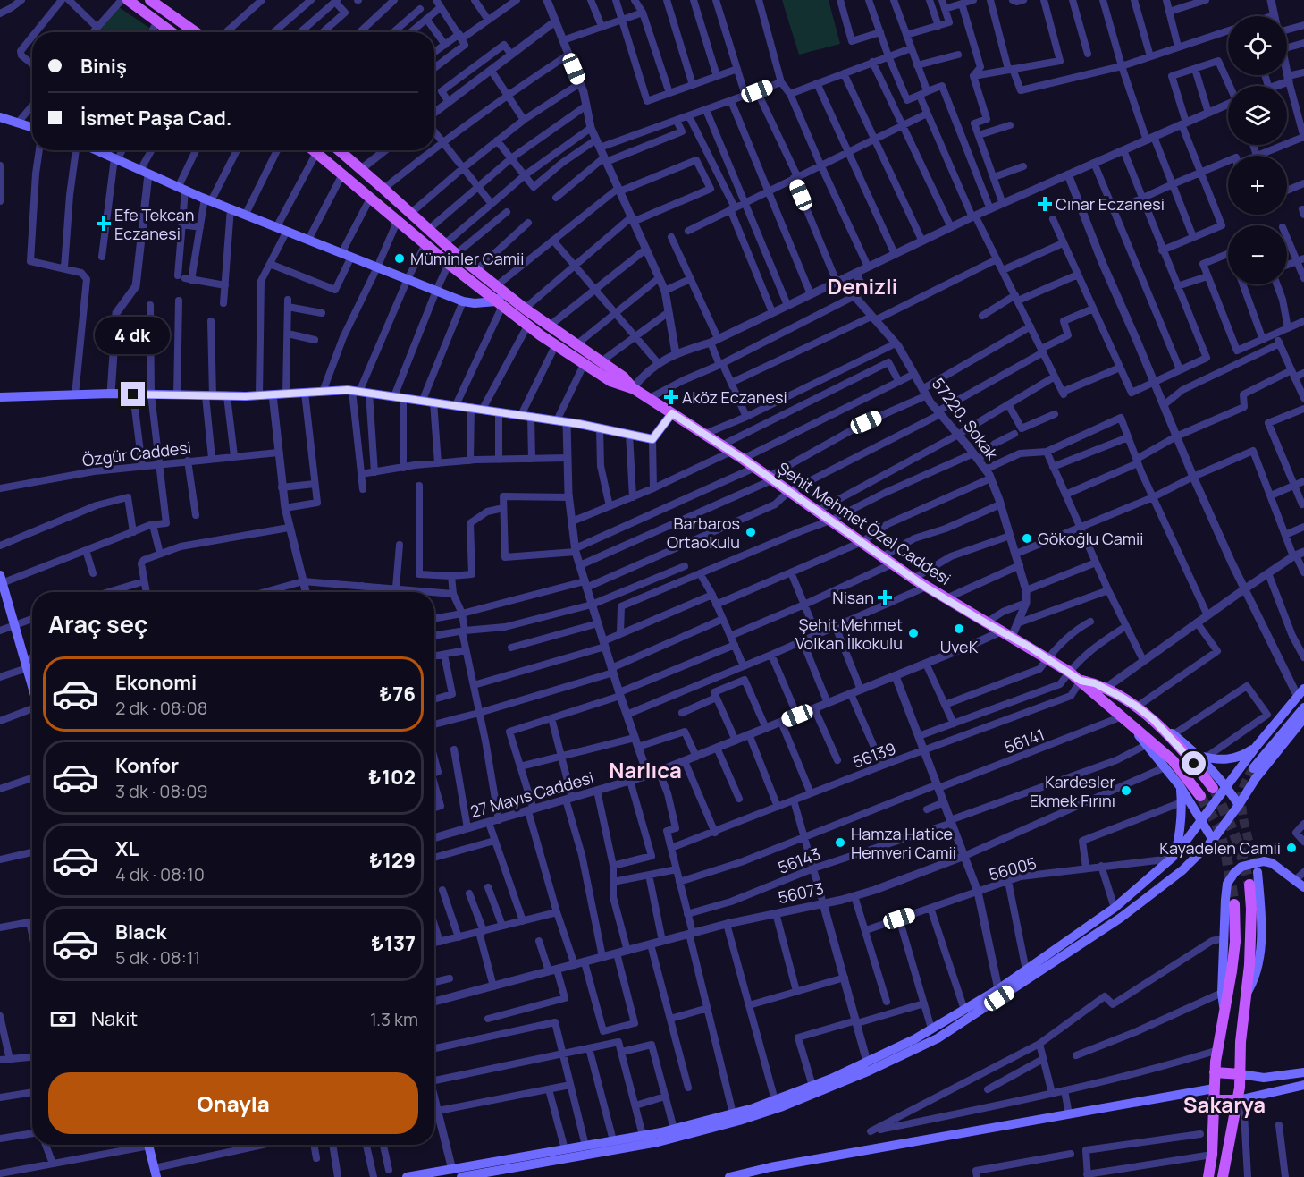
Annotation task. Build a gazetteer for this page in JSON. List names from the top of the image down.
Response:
{
  "streets": {
    "main road": ["Şehit Mehmet Özel Caddesi"],
    "street": [
      "57220. Sokak",
      "Özgür Caddesi",
      "56141",
      "56139",
      "27 Mayıs Caddesi",
      "56143",
      "56005",
      "56073"
    ]
  },
  "crossings": [
    ["57220. Sokak", "Şehit Mehmet Özel Caddesi"],
    ["Şehit Mehmet Özel Caddesi", "56139"],
    ["Şehit Mehmet Özel Caddesi", "27 Mayıs Caddesi"]
  ],
  "districts": ["Denizli", "Narlıca", "Sakarya"],
  "places": {
    "health": [
      "Cınar Eczanesi",
      "Efe Tekcan Eczanesi",
      "Aköz Eczanesi",
      "Nisan"
    ],
    "other": [
      "Müminler Camii",
      "Barbaros Ortaokulu",
      "Gökoğlu Camii",
      "UveK",
      "Şehit Mehmet Volkan İlkokulu",
      "Kardesler Ekmek Fırını",
      "Hamza Hatice Hemveri Camii",
      "Kayadelen Camii"
    ]
  },
  "page": {
    "map_buttons": ["+", "−"],
    "banner": ["Biniş", "İsmet Paşa Cad."],
    "bubble": "4 dk",
    "heading": "Araç seç",
    "list": [
      {
        "name": "Ekonomi",
        "note": "2 dk · 08:08",
        "value": "₺76"
      },
      {
        "name": "Konfor",
        "note": "3 dk · 08:09",
        "value": "₺102"
      },
      {
        "name": "XL",
        "note": "4 dk · 08:10",
        "value": "₺129"
      },
      {
        "name": "Black",
        "note": "5 dk · 08:11",
        "value": "₺137"
      }
    ],
    "pay": ["Nakit", "1.3 km"],
    "buttons": "Onayla"
  }
}
